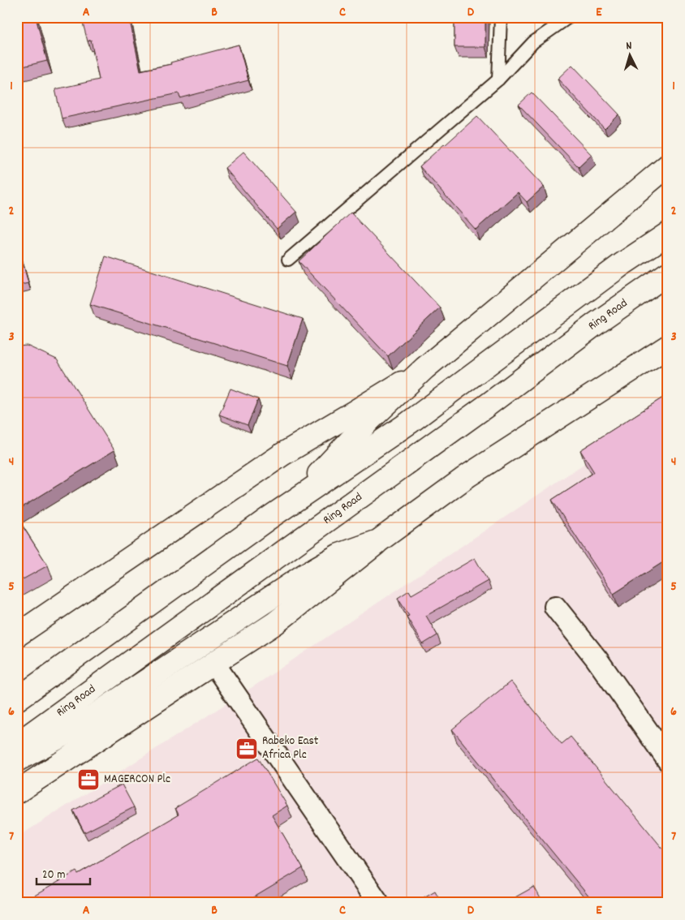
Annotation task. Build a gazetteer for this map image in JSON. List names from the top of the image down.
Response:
{
  "streets": {
    "main road": ["Ring Road"]
  },
  "places": {
    "office": ["Rabeko East Africa Plc", "MAGERCON Plc"]
  },
  "scale_bar": "20 m",
  "north": "top",
  "grid": {
    "columns": [
      "A",
      "B",
      "C",
      "D",
      "E"
    ],
    "rows": [
      "1",
      "2",
      "3",
      "4",
      "5",
      "6",
      "7"
    ]
  }
}
